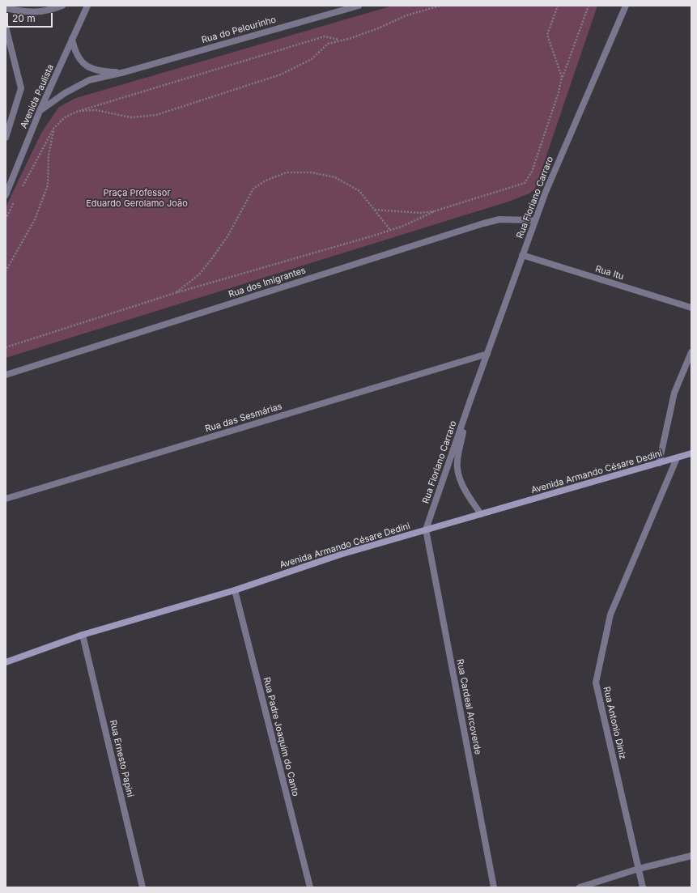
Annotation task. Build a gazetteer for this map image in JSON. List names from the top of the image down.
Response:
{
  "streets": {
    "street": [
      "Rua do Pelourinho",
      "Avenida Paulista",
      "Rua Floriano Carraro",
      "Rua Itu",
      "Rua dos Imigrantes",
      "Rua das Sesmárias",
      "Avenida Armando Césare Dedini",
      "Rua Cardeal Arcoverde",
      "Rua Antonio Diniz",
      "Rua Padre Joaquim do Canto",
      "Rua Ernesto Papini"
    ]
  },
  "crossings": [
    ["Rua do Pelourinho", "Avenida Paulista"],
    ["Rua Floriano Carraro", "Rua Itu"],
    ["Rua Floriano Carraro", "Rua dos Imigrantes"],
    ["Rua Floriano Carraro", "Rua das Sesmárias"],
    ["Rua Floriano Carraro", "Avenida Armando Césare Dedini"],
    ["Rua Floriano Carraro", "Rua Cardeal Arcoverde"],
    ["Avenida Armando Césare Dedini", "Rua Cardeal Arcoverde"],
    ["Avenida Armando Césare Dedini", "Rua Antonio Diniz"],
    ["Avenida Armando Césare Dedini", "Rua Padre Joaquim do Canto"],
    ["Avenida Armando Césare Dedini", "Rua Ernesto Papini"]
  ],
  "parks": ["Praça Professor Eduardo Gerolamo João"],
  "scale_bar": "20 m"
}
